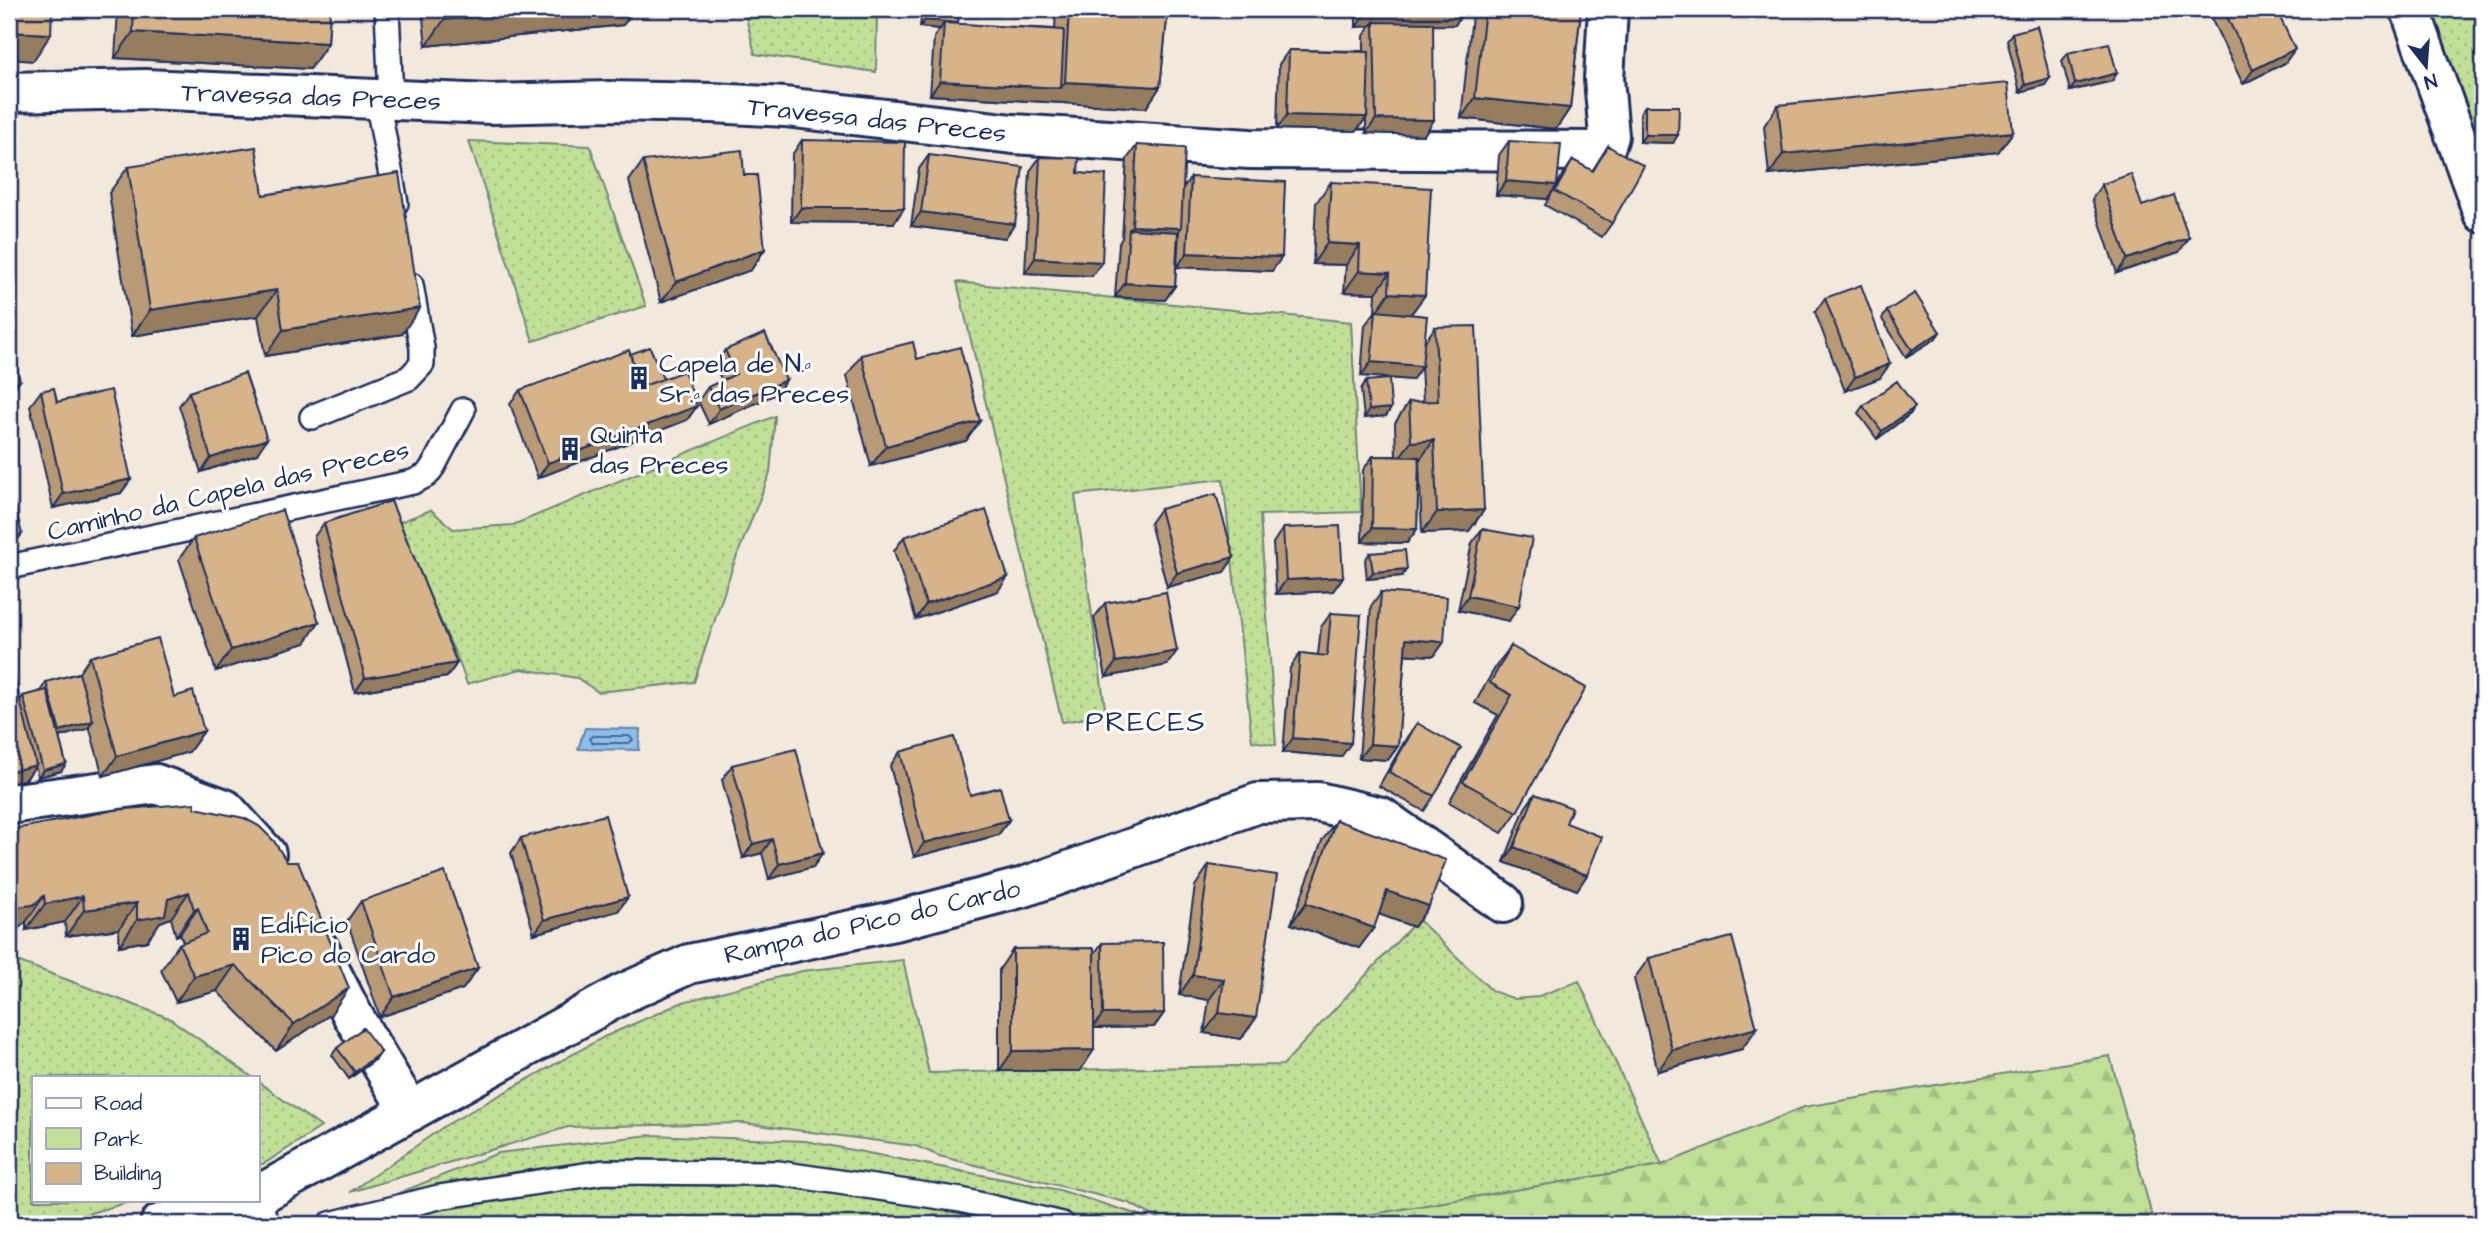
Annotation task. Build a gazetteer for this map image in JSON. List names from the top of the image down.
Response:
{
  "streets": {
    "street": ["Travessa das Preces", "Rampa do Pico do Cardo"],
    "lane": ["Caminho da Capela das Preces"]
  },
  "districts": ["PRECES"],
  "places": {
    "building": ["Capela de N.ª Sr.ª das Preces", "Quinta das Preces", "Edifício Pico do Cardo"]
  },
  "legend": ["Road", "Park", "Building"],
  "north": "bottom"
}
